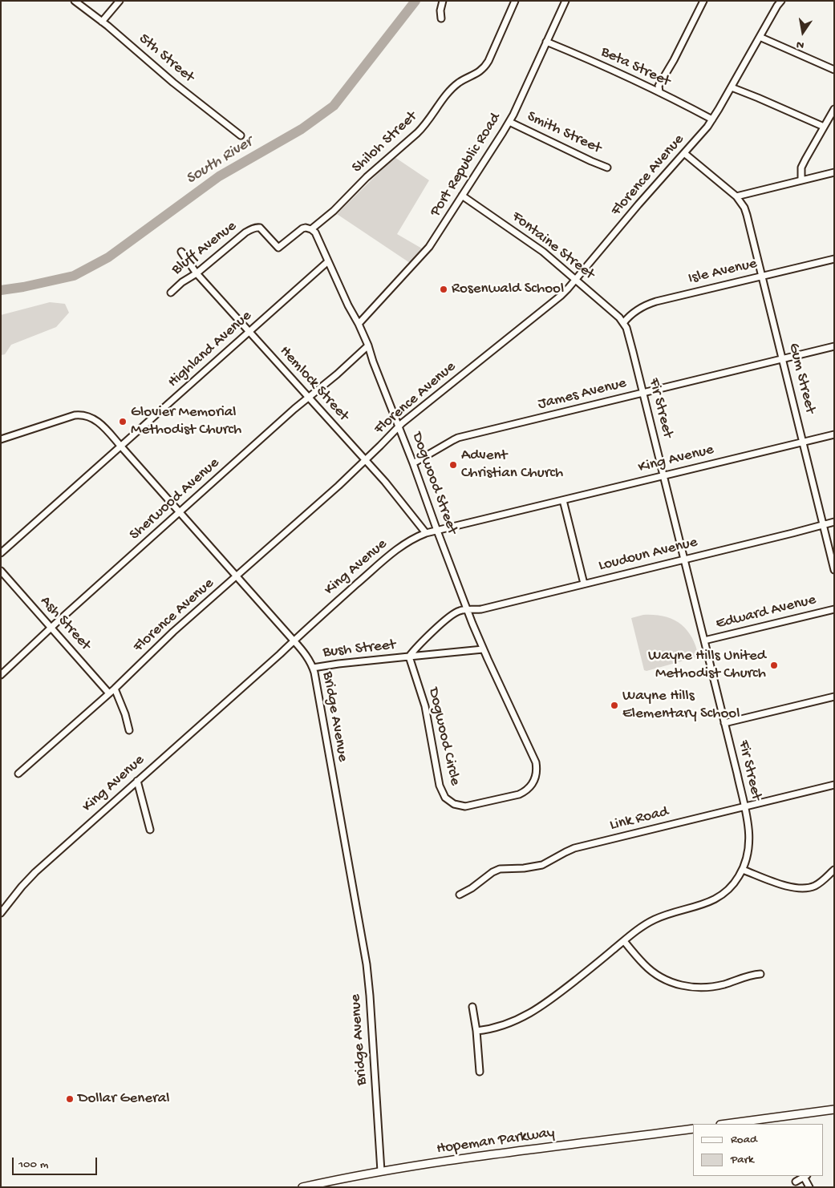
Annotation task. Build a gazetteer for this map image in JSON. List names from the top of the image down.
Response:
{
  "streets": {
    "main road": ["Hopeman Parkway"],
    "street": [
      "5th Street",
      "Beta Street",
      "Smith Street",
      "Shiloh Street",
      "Port Republic Road",
      "Florence Avenue",
      "Fontaine Street",
      "Bluff Avenue",
      "Isle Avenue",
      "Highland Avenue",
      "Gum Street",
      "Hemlock Street",
      "James Avenue",
      "Fir Street",
      "King Avenue",
      "Dogwood Street",
      "Sherwood Avenue",
      "Loudoun Avenue",
      "Edward Avenue",
      "Ash Street",
      "Bush Street",
      "Bridge Avenue",
      "Dogwood Circle",
      "Link Road"
    ]
  },
  "crossings": [
    ["Beta Street", "Port Republic Road"],
    ["Beta Street", "Florence Avenue"],
    ["Smith Street", "Port Republic Road"],
    ["Shiloh Street", "Bluff Avenue"],
    ["Port Republic Road", "Fontaine Street"],
    ["Port Republic Road", "Dogwood Street"],
    ["Florence Avenue", "Fontaine Street"],
    ["Florence Avenue", "Gum Street"],
    ["Florence Avenue", "Hemlock Street"],
    ["Florence Avenue", "Dogwood Street"],
    ["Florence Avenue", "Ash Street"],
    ["Florence Avenue", "Bridge Avenue"],
    ["Fontaine Street", "Isle Avenue"],
    ["Fontaine Street", "Fir Street"],
    ["Bluff Avenue", "Hemlock Street"],
    ["Isle Avenue", "Gum Street"],
    ["Isle Avenue", "Fir Street"],
    ["Highland Avenue", "Hemlock Street"],
    ["Highland Avenue", "Dogwood Street"],
    ["Highland Avenue", "Bridge Avenue"],
    ["Gum Street", "James Avenue"],
    ["Gum Street", "King Avenue"],
    ["Gum Street", "Loudoun Avenue"],
    ["Hemlock Street", "King Avenue"],
    ["Hemlock Street", "Sherwood Avenue"],
    ["James Avenue", "Fir Street"],
    ["James Avenue", "Dogwood Street"],
    ["Fir Street", "King Avenue"],
    ["Fir Street", "Loudoun Avenue"],
    ["Fir Street", "Edward Avenue"],
    ["Fir Street", "Link Road"],
    ["King Avenue", "Dogwood Street"],
    ["King Avenue", "Bridge Avenue"],
    ["Dogwood Street", "Sherwood Avenue"],
    ["Dogwood Street", "Loudoun Avenue"],
    ["Dogwood Street", "Bush Street"],
    ["Dogwood Street", "Dogwood Circle"],
    ["Sherwood Avenue", "Ash Street"],
    ["Sherwood Avenue", "Bridge Avenue"],
    ["Loudoun Avenue", "Bush Street"],
    ["Bush Street", "Bridge Avenue"],
    ["Bush Street", "Dogwood Circle"],
    ["Bridge Avenue", "Hopeman Parkway"]
  ],
  "water": ["South River"],
  "places": [
    "Rosenwald School",
    "Glovier Memorial Methodist Church",
    "Advent Christian Church",
    "Wayne Hills United Methodist Church",
    "Wayne Hills Elementary School",
    "Dollar General"
  ],
  "legend": ["Road", "Park"],
  "scale_bar": "100 m",
  "north": "bottom"
}
